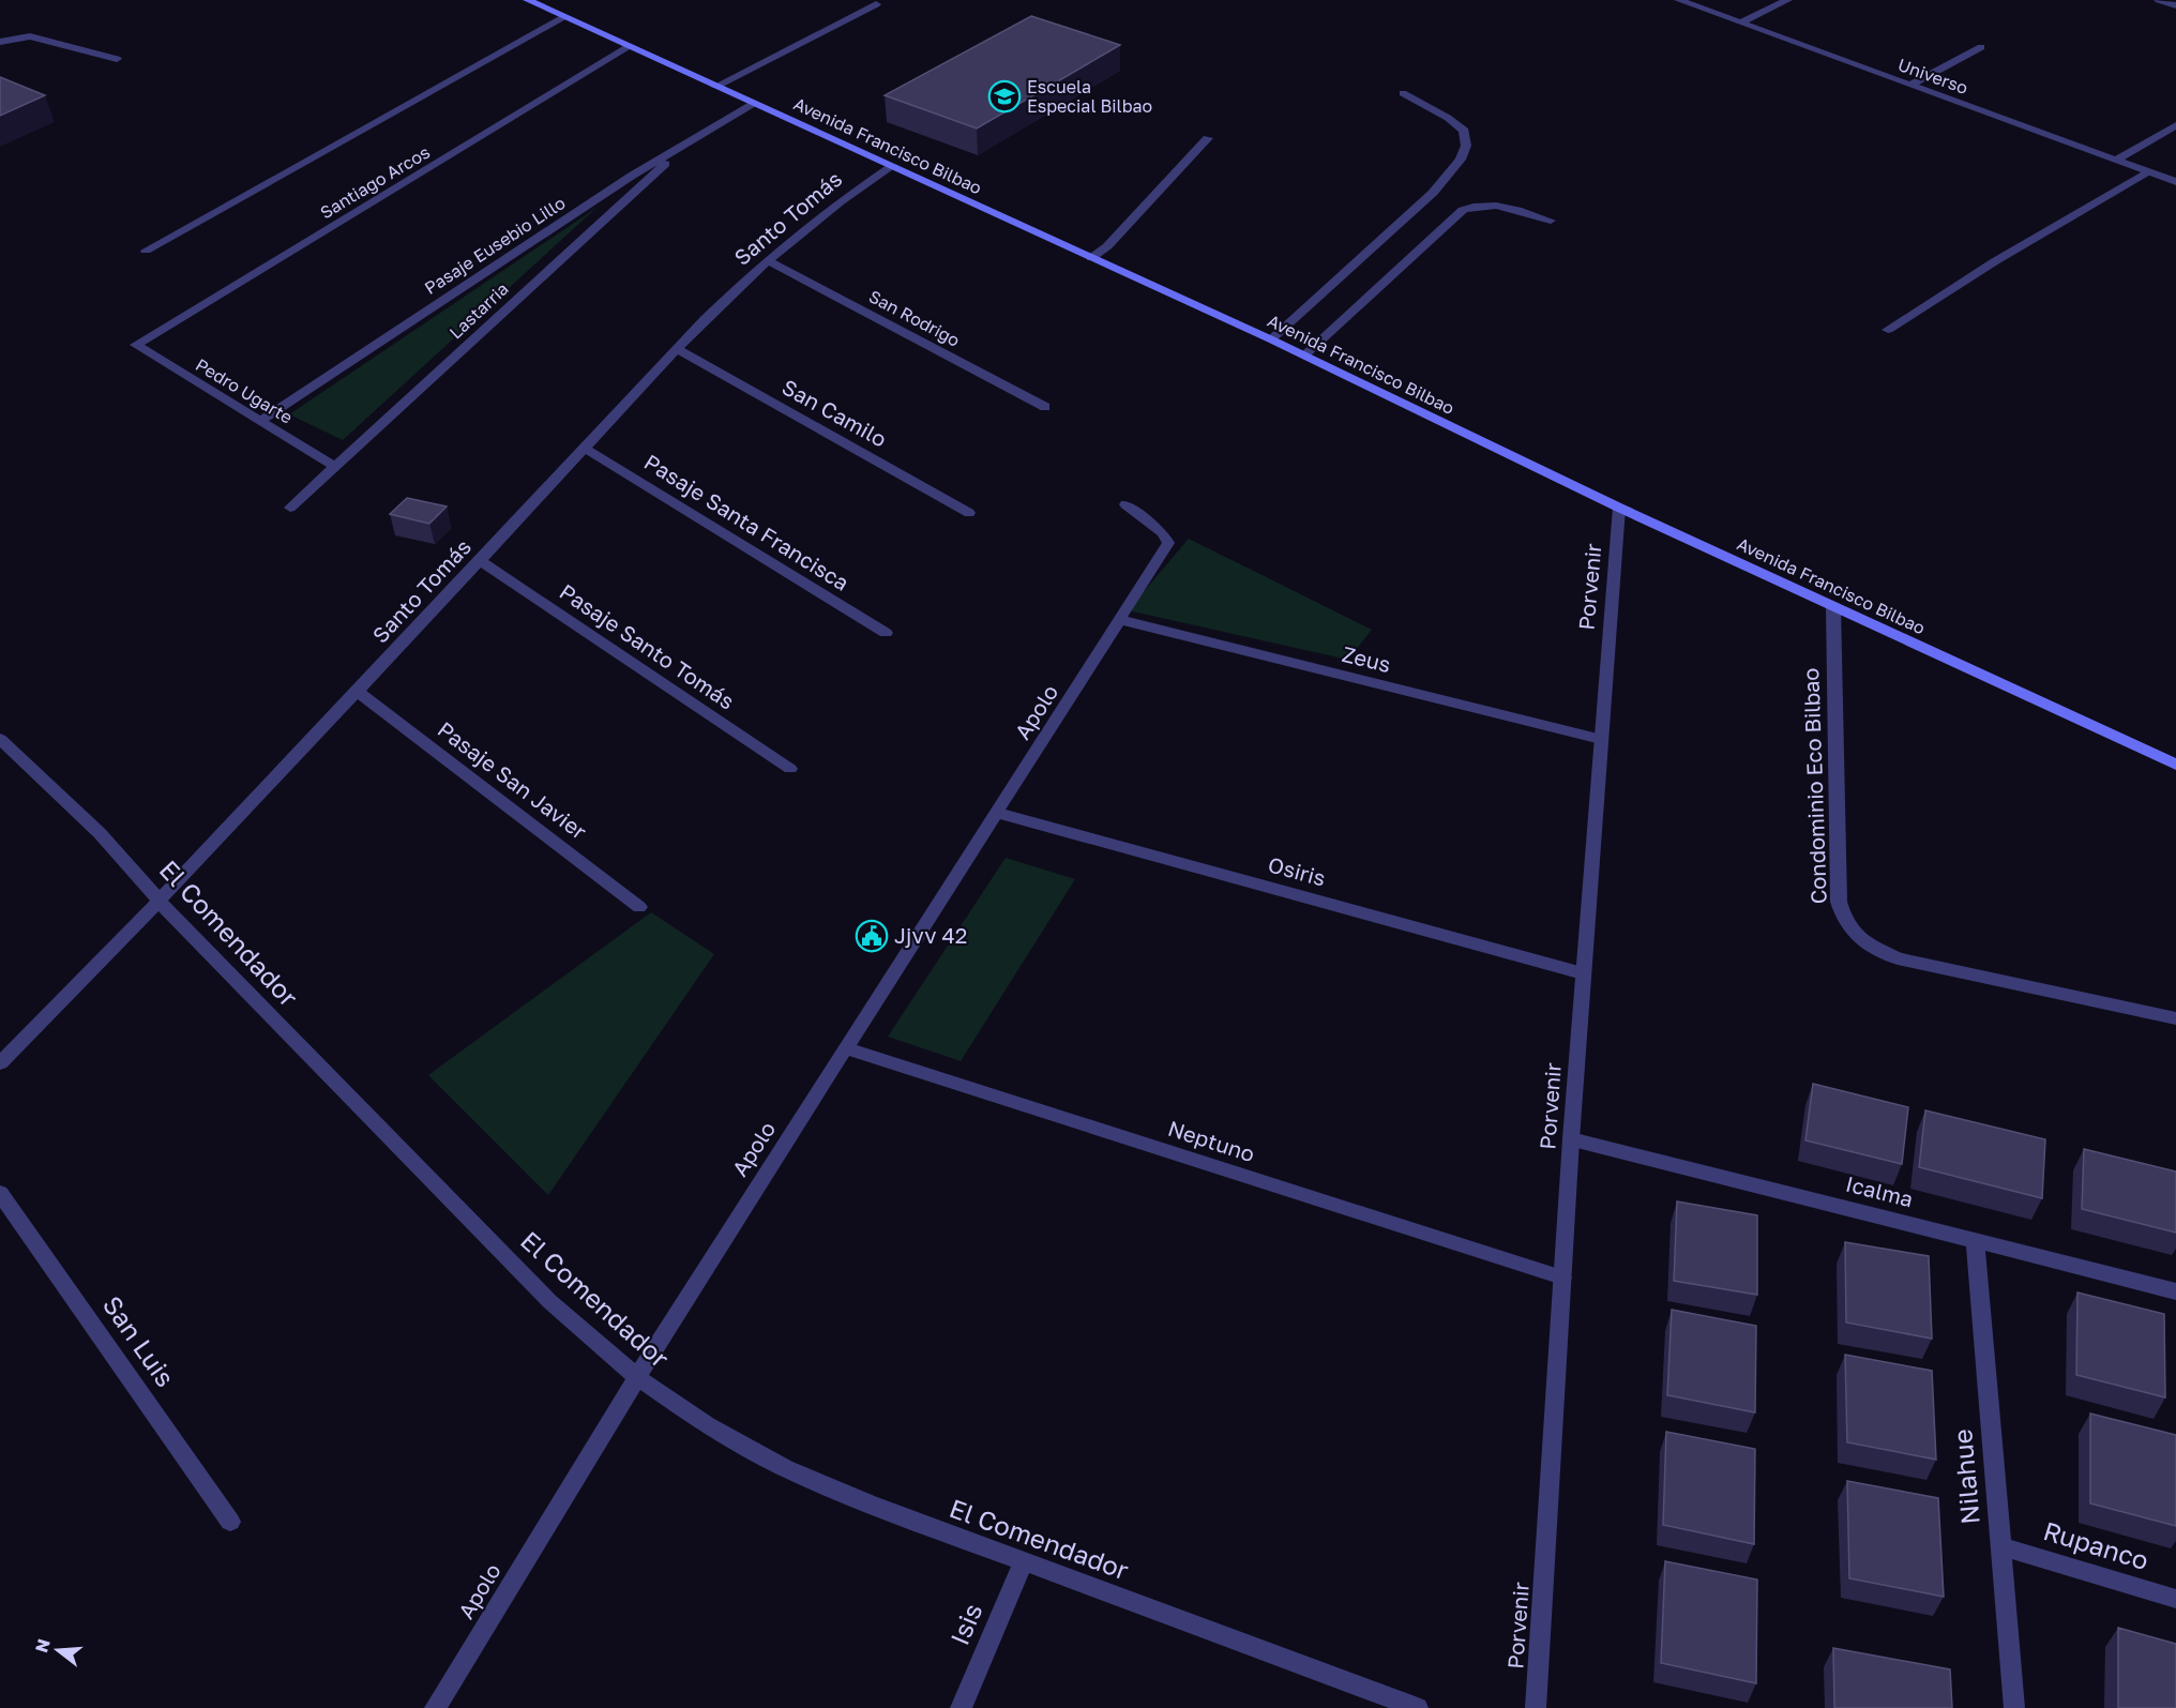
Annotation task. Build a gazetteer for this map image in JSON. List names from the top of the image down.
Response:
{
  "streets": {
    "main road": ["Avenida Francisco Bilbao"],
    "street": [
      "Universo",
      "Santiago Arcos",
      "Santo Tomás",
      "Pasaje Eusebio Lillo",
      "Lastarria",
      "San Rodrigo",
      "Pedro Ugarte",
      "San Camilo",
      "Pasaje Santa Francisca",
      "Porvenir",
      "Pasaje Santo Tomás",
      "Zeus",
      "Apolo",
      "Pasaje San Javier",
      "Condominio Eco Bilbao",
      "Osiris",
      "El Comendador",
      "Neptuno",
      "Icalma",
      "San Luis",
      "Nilahue",
      "Rupanco",
      "Isis"
    ]
  },
  "crossings": [
    ["Avenida Francisco Bilbao", "Santiago Arcos"],
    ["Avenida Francisco Bilbao", "Santo Tomás"],
    ["Avenida Francisco Bilbao", "Pasaje Eusebio Lillo"],
    ["Avenida Francisco Bilbao", "Porvenir"],
    ["Avenida Francisco Bilbao", "Condominio Eco Bilbao"],
    ["Santiago Arcos", "Pedro Ugarte"],
    ["Santo Tomás", "San Rodrigo"],
    ["Santo Tomás", "San Camilo"],
    ["Santo Tomás", "Pasaje Santa Francisca"],
    ["Santo Tomás", "Pasaje Santo Tomás"],
    ["Santo Tomás", "Pasaje San Javier"],
    ["Santo Tomás", "El Comendador"],
    ["Pasaje Eusebio Lillo", "Lastarria"],
    ["Pasaje Eusebio Lillo", "Pedro Ugarte"],
    ["Lastarria", "Pedro Ugarte"],
    ["Porvenir", "Zeus"],
    ["Porvenir", "Osiris"],
    ["Porvenir", "Neptuno"],
    ["Porvenir", "Icalma"],
    ["Zeus", "Apolo"],
    ["Apolo", "Osiris"],
    ["Apolo", "El Comendador"],
    ["Apolo", "Neptuno"],
    ["El Comendador", "Isis"],
    ["Icalma", "Nilahue"],
    ["Nilahue", "Rupanco"]
  ],
  "places": {
    "school or university": ["Escuela Especial Bilbao"],
    "public building": ["Jjvv 42"]
  },
  "north": "left"
}
